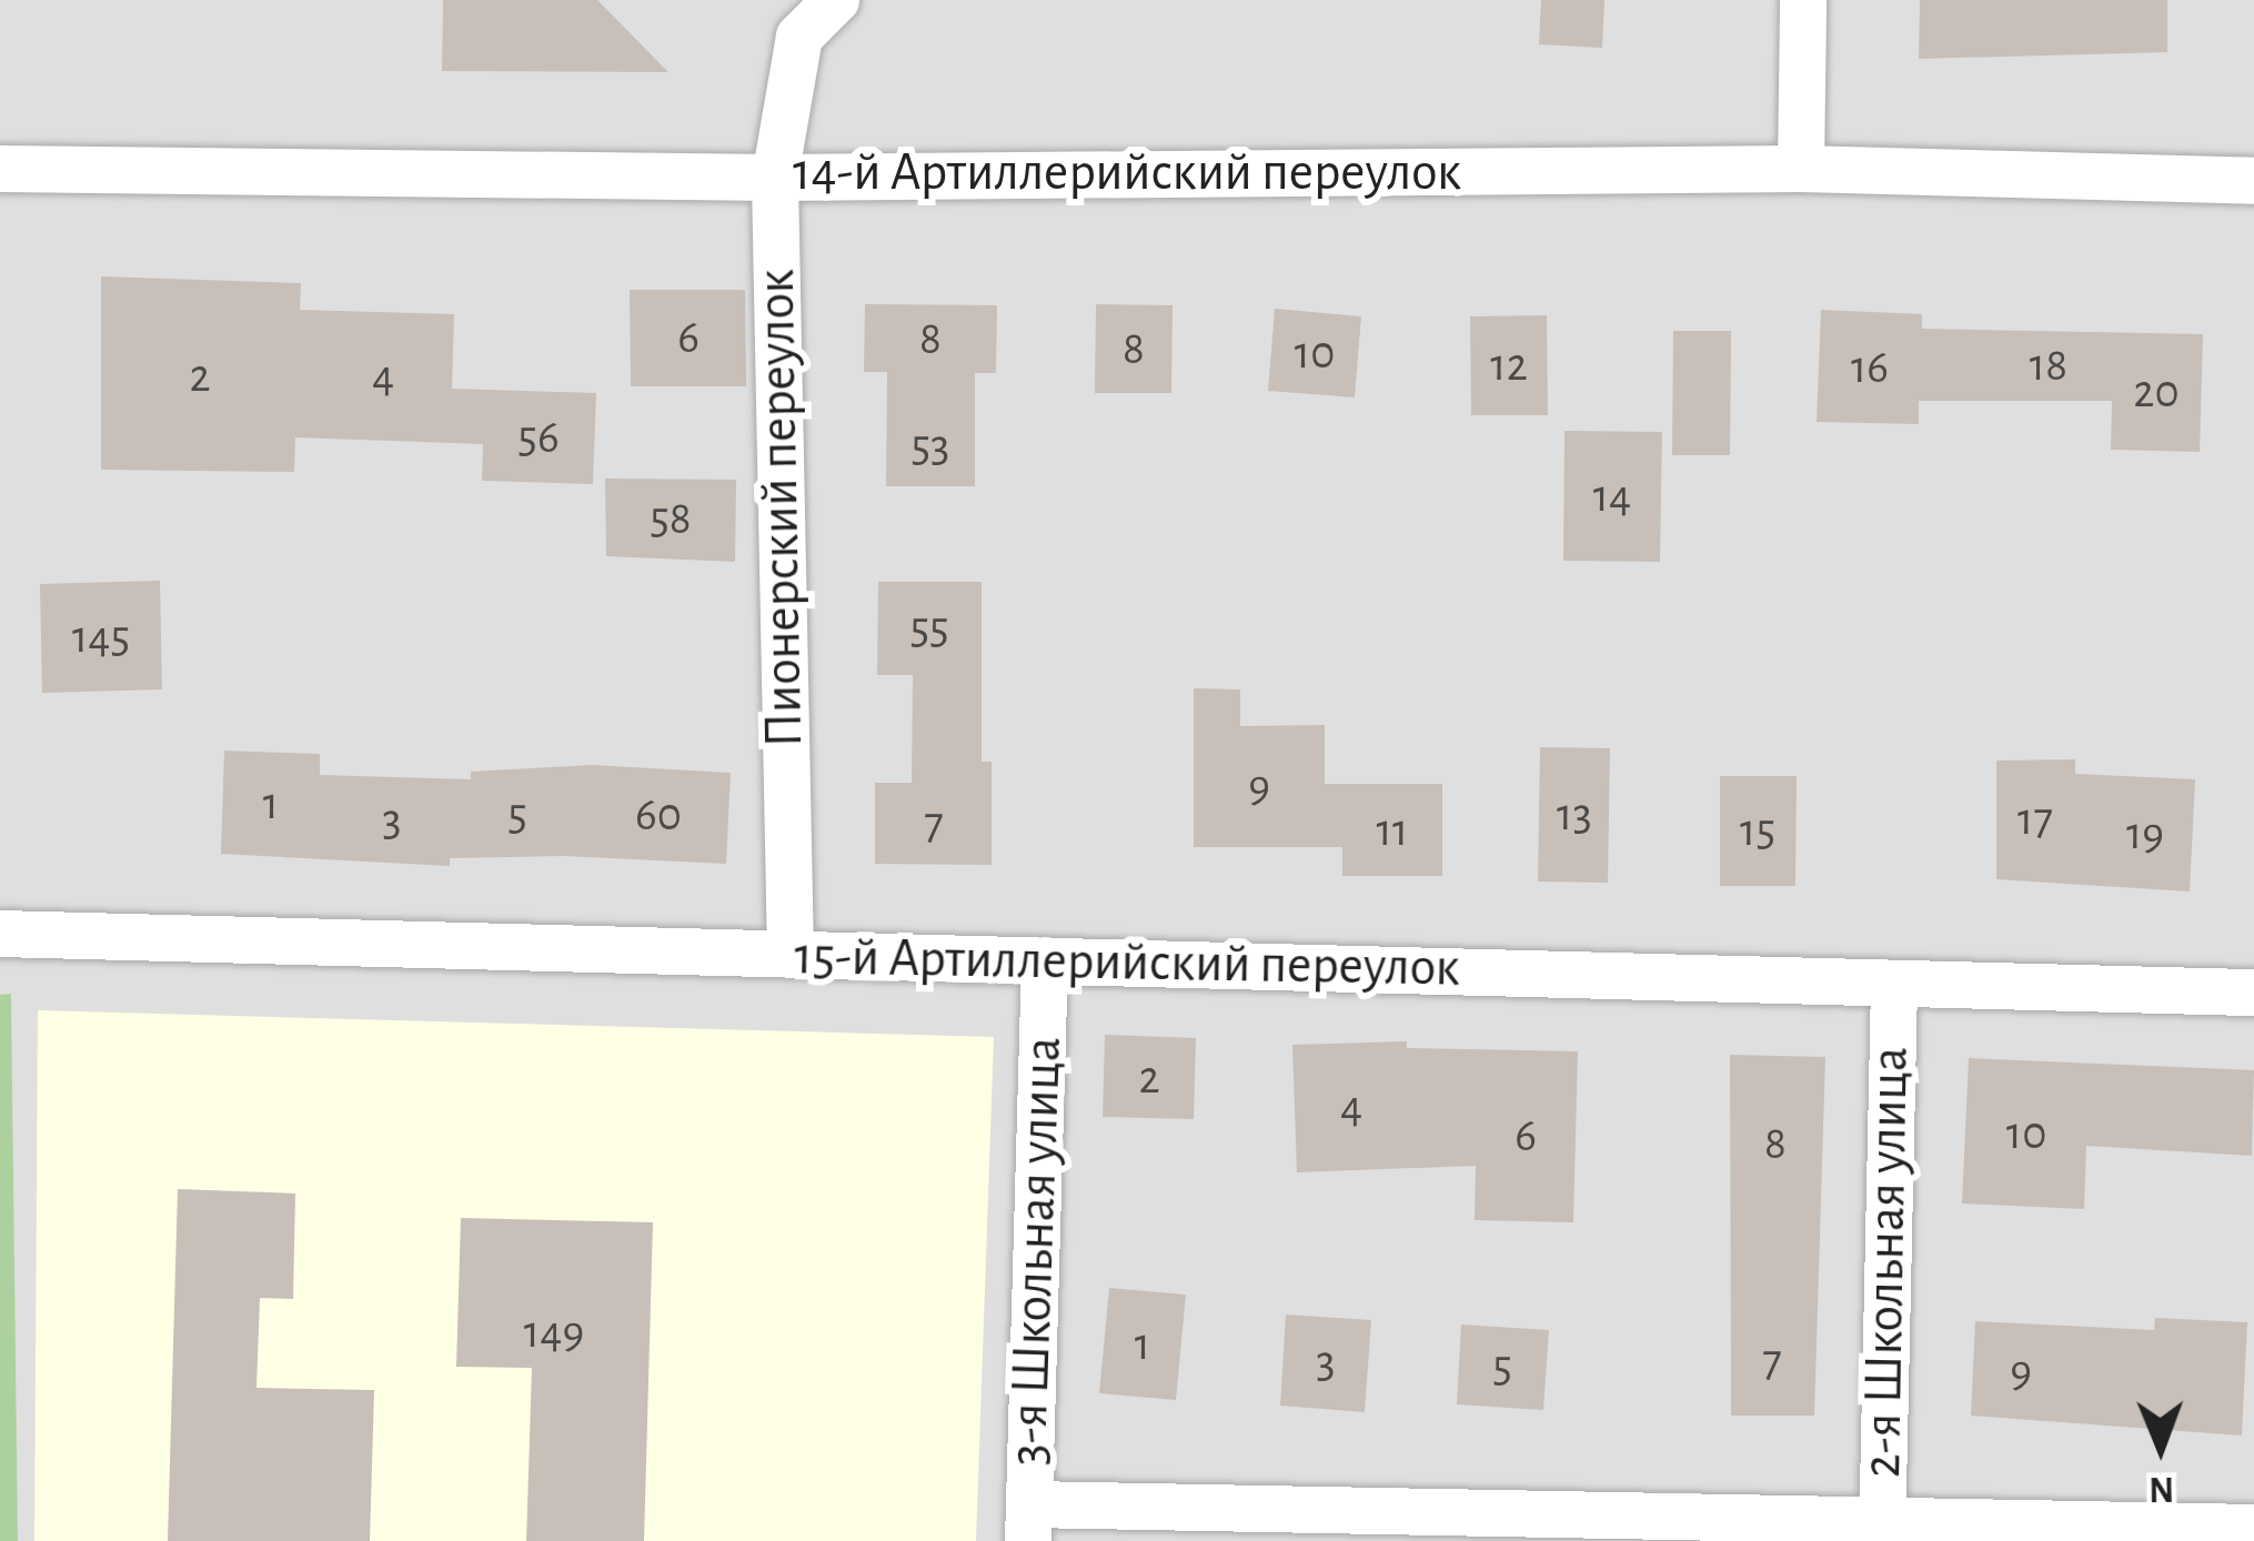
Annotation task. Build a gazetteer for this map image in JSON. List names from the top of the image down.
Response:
{
  "streets": {
    "street": [
      "14-й Артиллерийский переулок",
      "Пионерский переулок",
      "15-й Артиллерийский переулок",
      "3-я Школьная улица",
      "2-я Школьная улица"
    ]
  },
  "crossings": [
    ["14-й Артиллерийский переулок", "Пионерский переулок"],
    ["Пионерский переулок", "15-й Артиллерийский переулок"],
    ["15-й Артиллерийский переулок", "3-я Школьная улица"],
    ["15-й Артиллерийский переулок", "2-я Школьная улица"]
  ],
  "house_numbers": [
    "6",
    "8",
    "8",
    "10",
    "12",
    "18",
    "16",
    "2",
    "4",
    "20",
    "56",
    "53",
    "14",
    "58",
    "55",
    "145",
    "9",
    "1",
    "5",
    "60",
    "13",
    "17",
    "3",
    "7",
    "11",
    "15",
    "19",
    "2",
    "4",
    "10",
    "6",
    "8",
    "149",
    "1",
    "7",
    "3",
    "5",
    "9"
  ],
  "north": "bottom"
}
